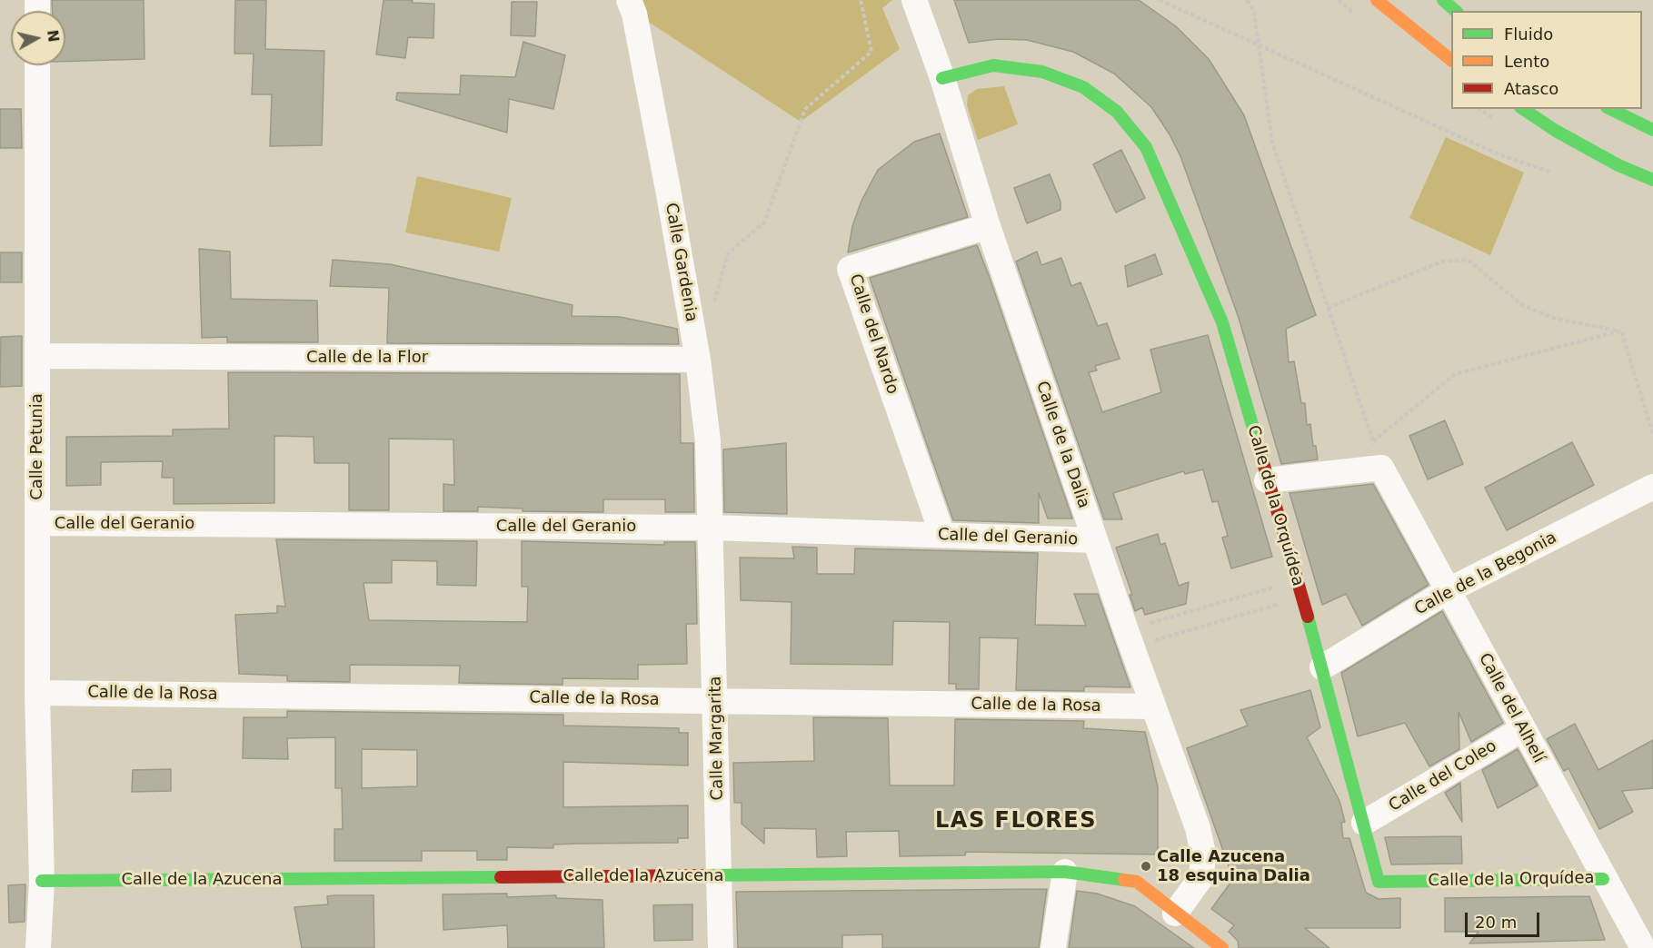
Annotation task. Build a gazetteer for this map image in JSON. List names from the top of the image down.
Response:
{
  "streets": {
    "main road": ["Calle de la Orquídea", "Calle de la Azucena"],
    "street": [
      "Calle Gardenia",
      "Calle del Nardo",
      "Calle de la Flor",
      "Calle de la Dalia",
      "Calle Petunia",
      "Calle del Geranio",
      "Calle de la Begonia",
      "Calle de la Rosa",
      "Calle del Alhelí",
      "Calle Margarita",
      "Calle del Coleo"
    ]
  },
  "crossings": [
    ["Calle Gardenia", "Calle de la Flor"],
    ["Calle Gardenia", "Calle del Geranio"],
    ["Calle Gardenia", "Calle Margarita"],
    ["Calle del Nardo", "Calle de la Dalia"],
    ["Calle del Nardo", "Calle del Geranio"],
    ["Calle de la Flor", "Calle Petunia"],
    ["Calle de la Dalia", "Calle de la Orquídea"],
    ["Calle de la Dalia", "Calle del Geranio"],
    ["Calle de la Dalia", "Calle de la Rosa"],
    ["Calle de la Dalia", "Calle de la Azucena"],
    ["Calle Petunia", "Calle del Geranio"],
    ["Calle Petunia", "Calle de la Rosa"],
    ["Calle Petunia", "Calle de la Azucena"],
    ["Calle de la Orquídea", "Calle de la Begonia"],
    ["Calle de la Orquídea", "Calle del Alhelí"],
    ["Calle de la Orquídea", "Calle del Coleo"],
    ["Calle del Geranio", "Calle Margarita"],
    ["Calle de la Begonia", "Calle del Alhelí"],
    ["Calle de la Rosa", "Calle Margarita"],
    ["Calle del Alhelí", "Calle del Coleo"],
    ["Calle Margarita", "Calle de la Azucena"]
  ],
  "districts": ["LAS FLORES"],
  "places": ["Calle Azucena 18 esquina Dalia"],
  "legend": ["Fluido", "Lento", "Atasco"],
  "scale_bar": "20 m",
  "north": "right"
}
